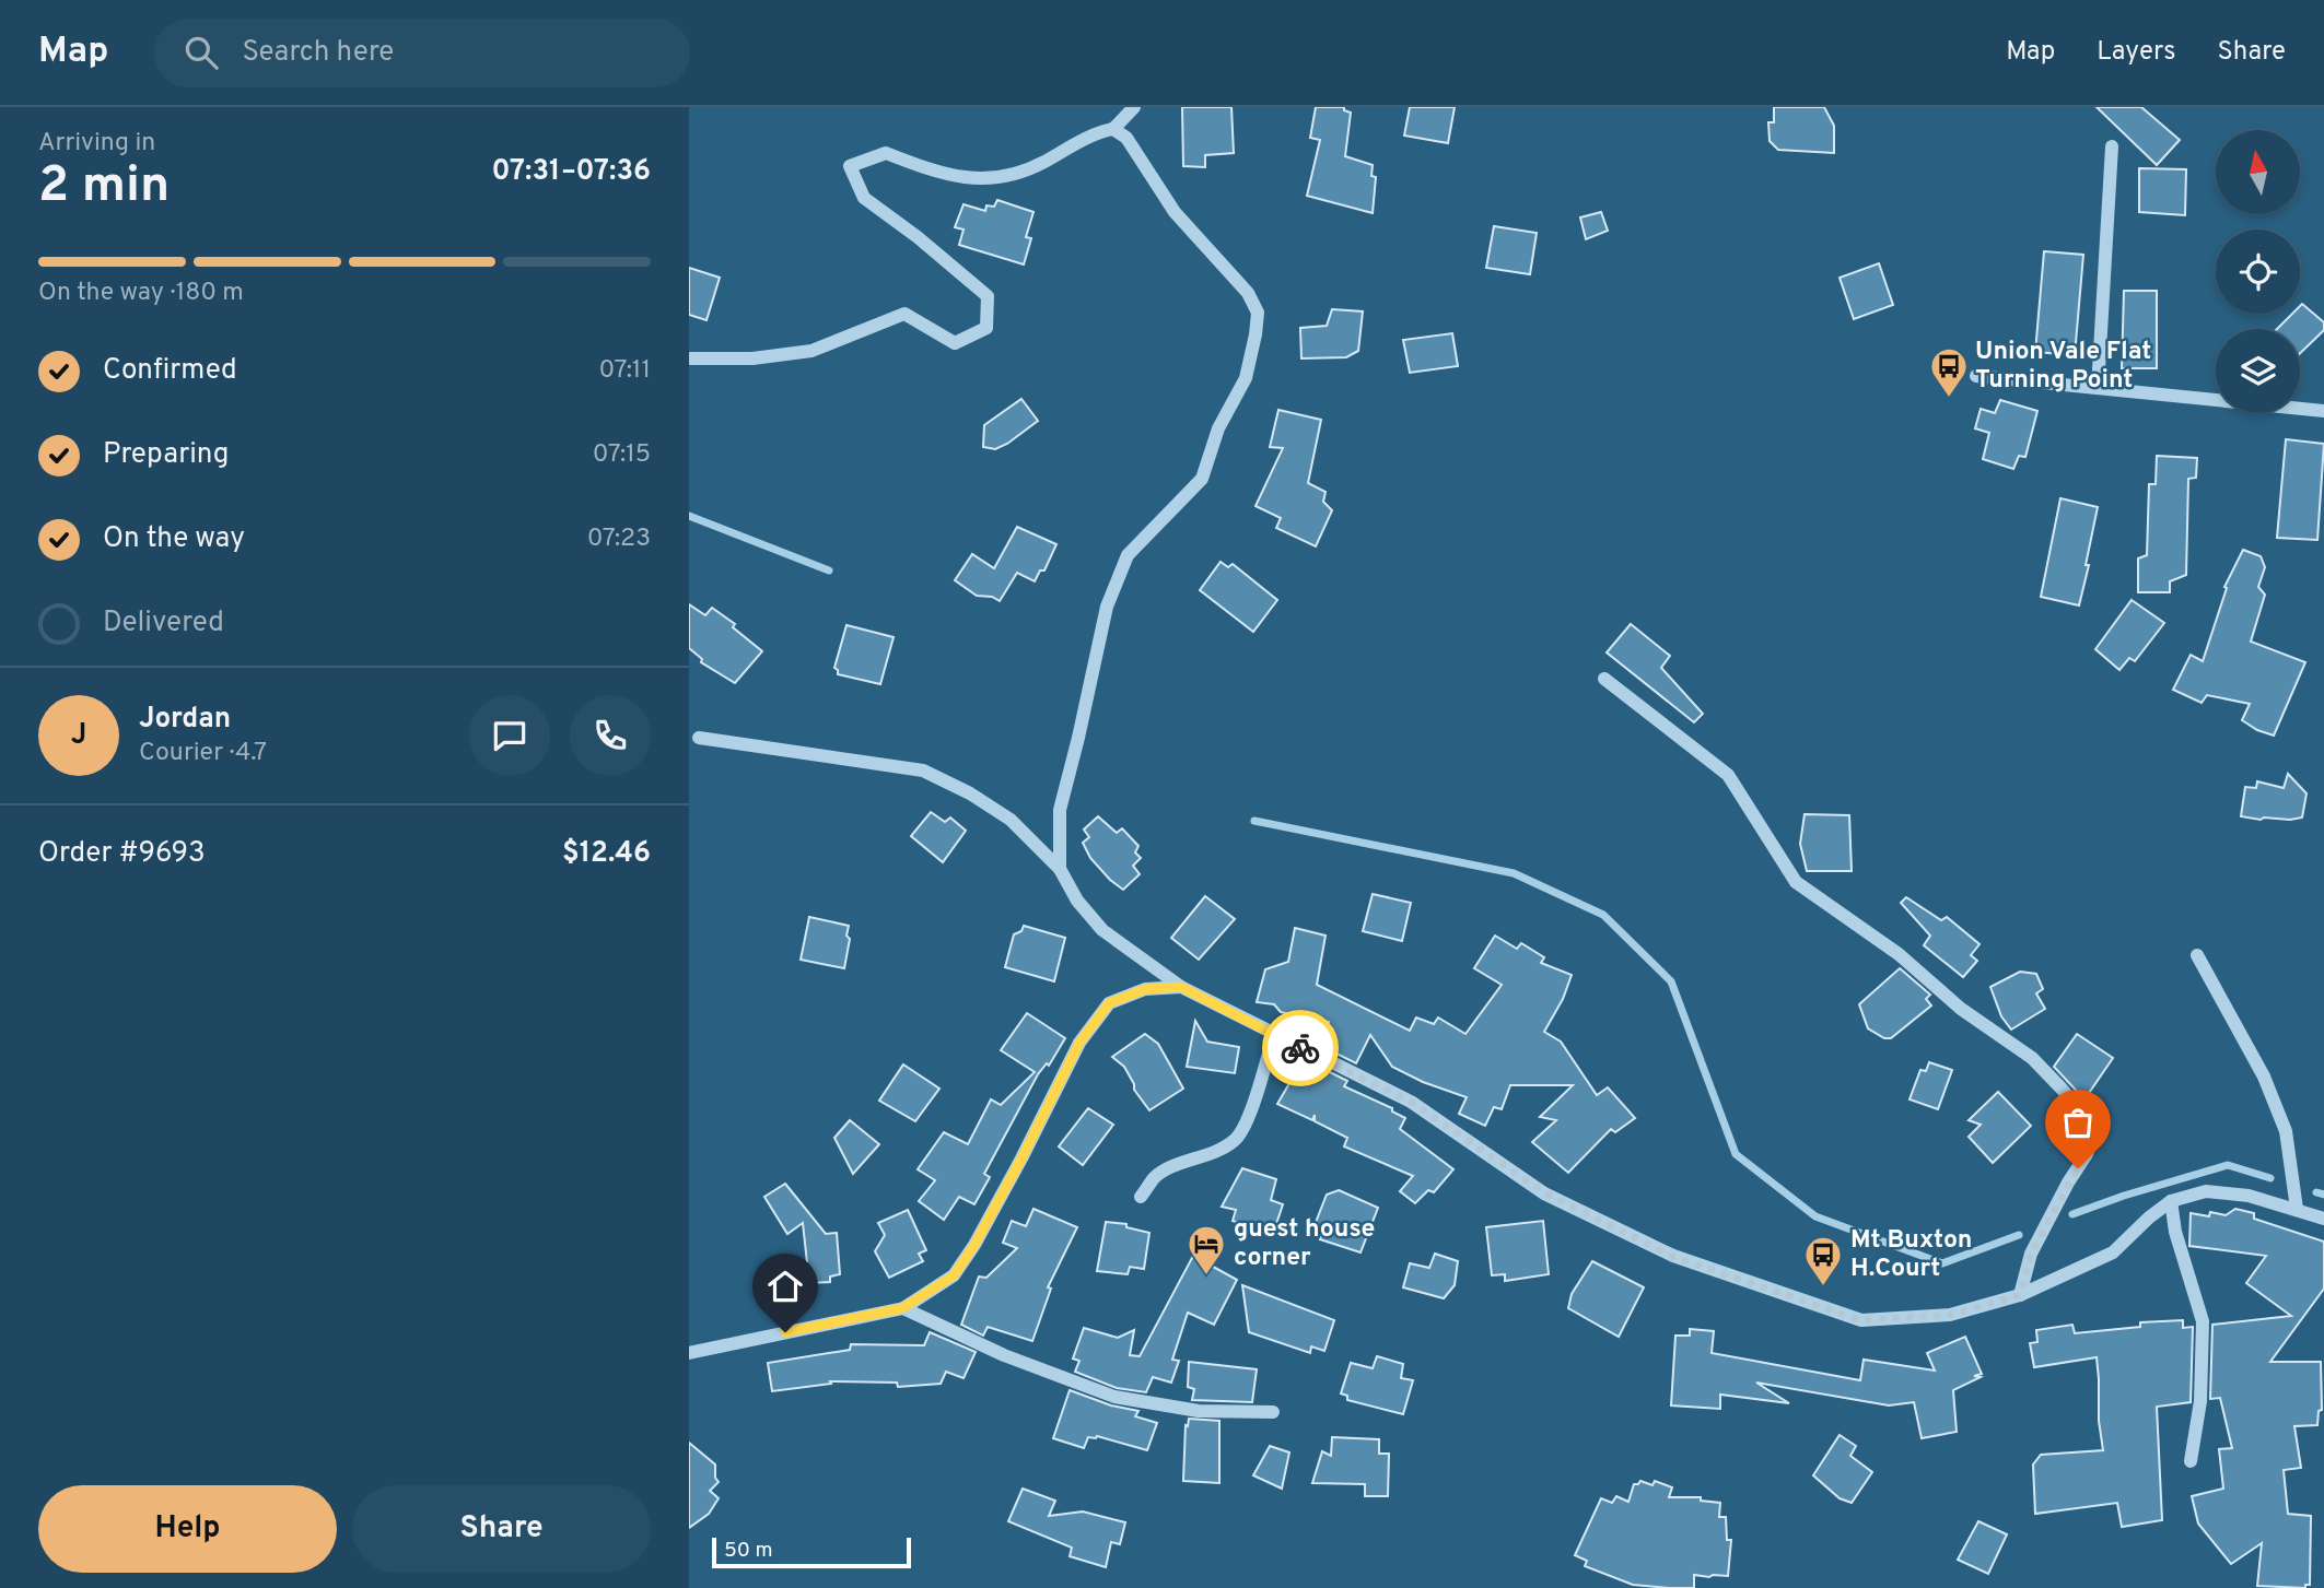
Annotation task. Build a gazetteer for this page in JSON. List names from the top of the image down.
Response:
{
  "places": {
    "bus stop": ["Union Vale Flat Turning Point", "Mt Buxton H.Court"],
    "hotel": ["guest house corner"]
  },
  "scale_bar": "50 m",
  "north": "top",
  "page": {
    "header": "Map",
    "search": "Search here",
    "nav": ["Map", "Layers", "Share"],
    "heading": ["2 min", "Arriving in", "07:31–07:36"],
    "panel": [
      "Jordan",
      "Courier · 4.7",
      "Order #9693",
      "$12.46"
    ],
    "bar": "On the way · 180 m",
    "list": [
      ["Confirmed", "07:11"],
      ["Preparing", "07:15"],
      ["On the way", "07:23"],
      "Delivered"
    ],
    "round": "J",
    "buttons": ["Help", "Share"],
    "scale": "50 m"
  }
}
